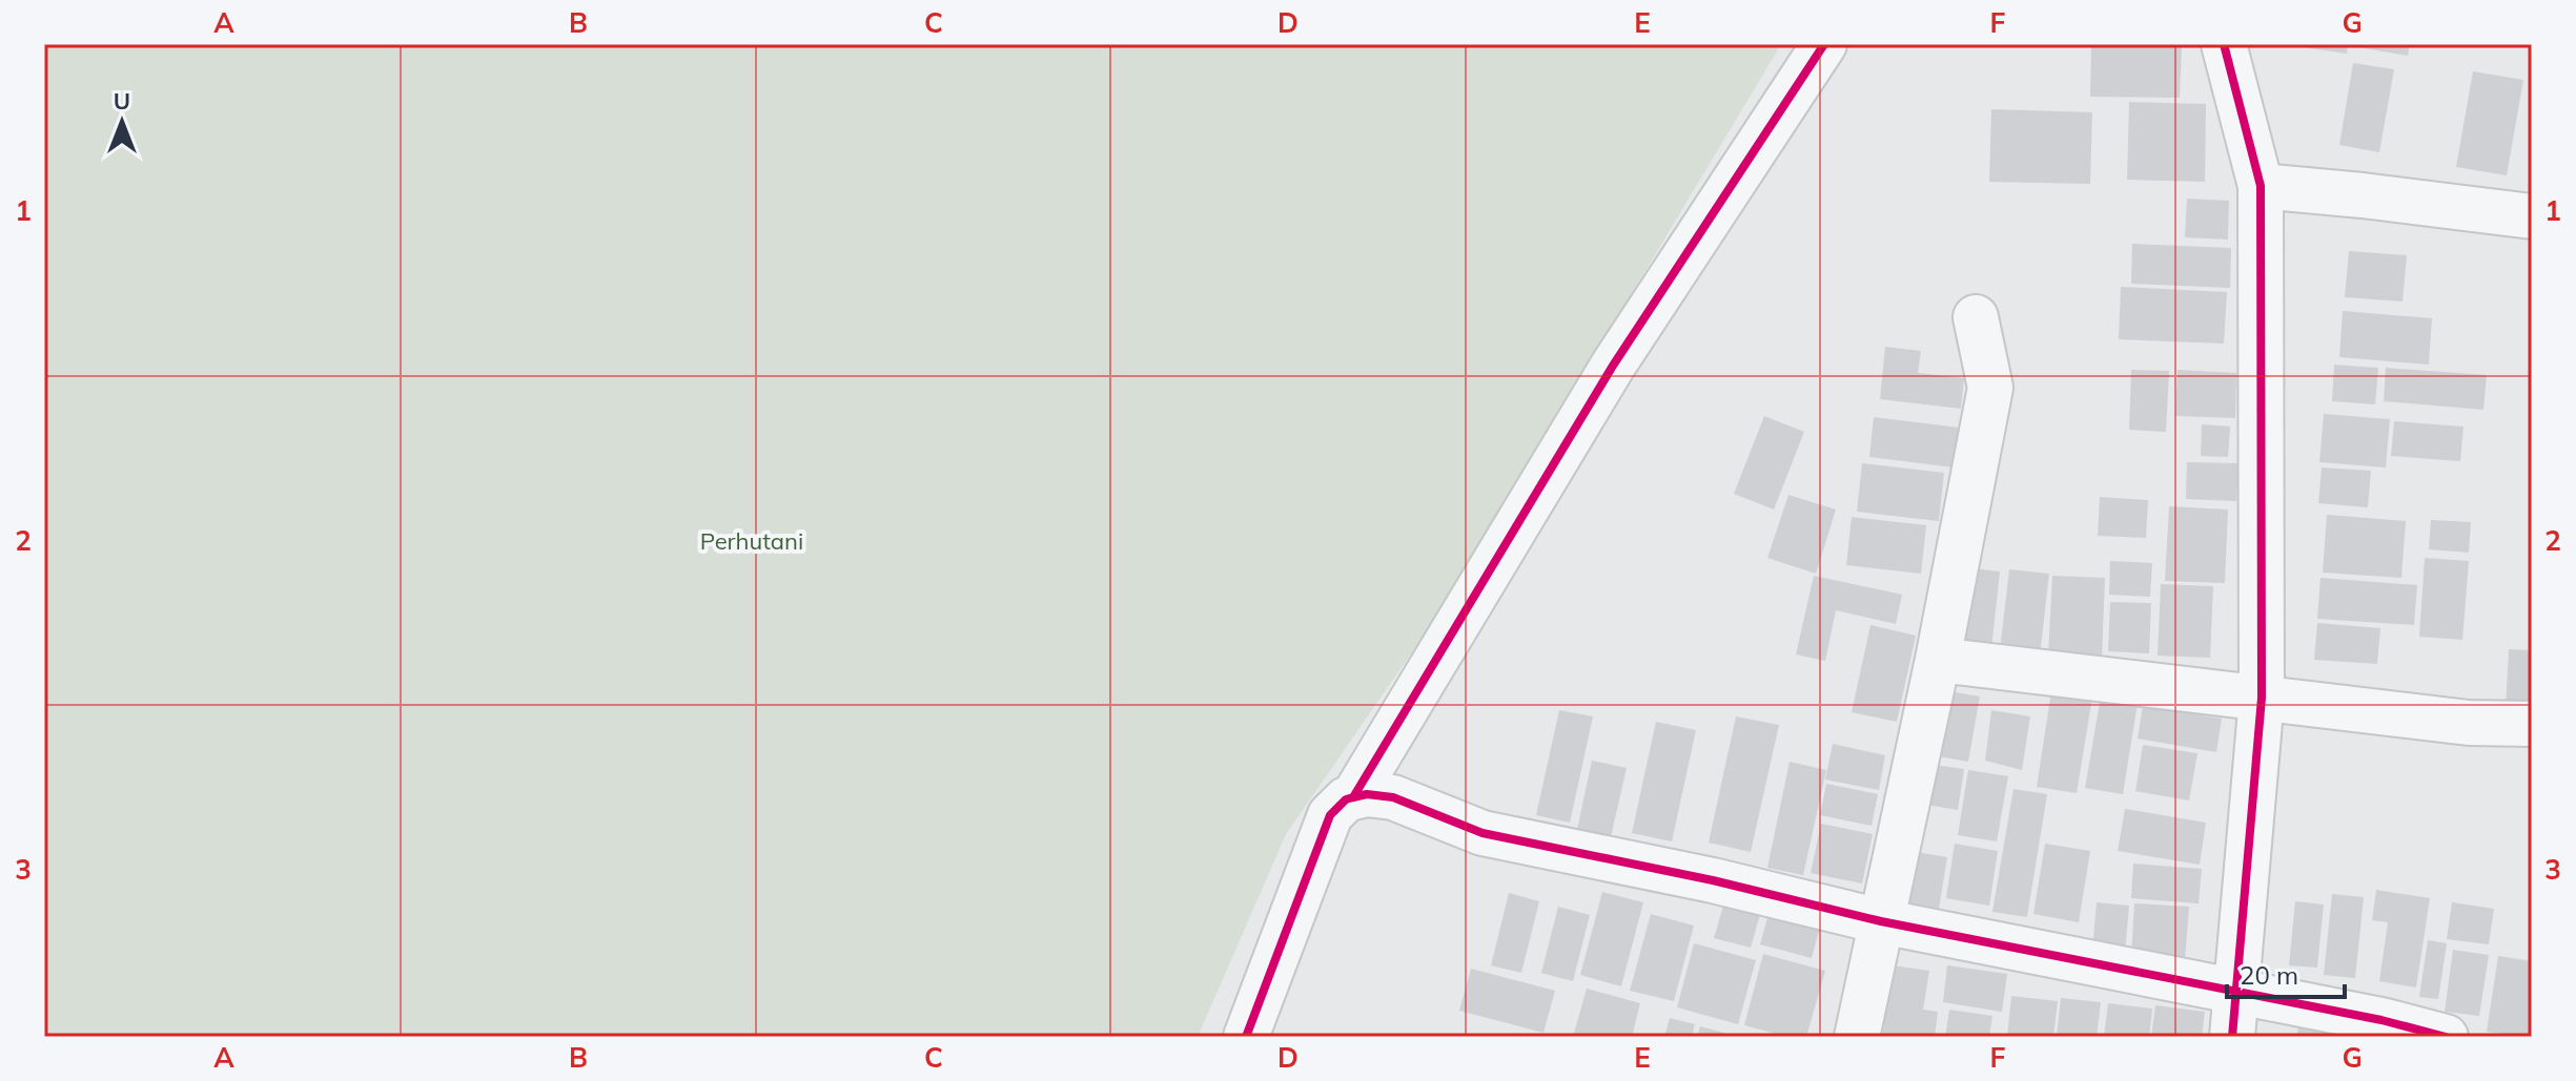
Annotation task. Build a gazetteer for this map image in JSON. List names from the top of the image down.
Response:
{
  "parks": ["Perhutani"],
  "scale_bar": "20 m",
  "north": "top",
  "grid": {
    "columns": [
      "A",
      "B",
      "C",
      "D",
      "E",
      "F",
      "G"
    ],
    "rows": ["1", "2", "3"]
  }
}
